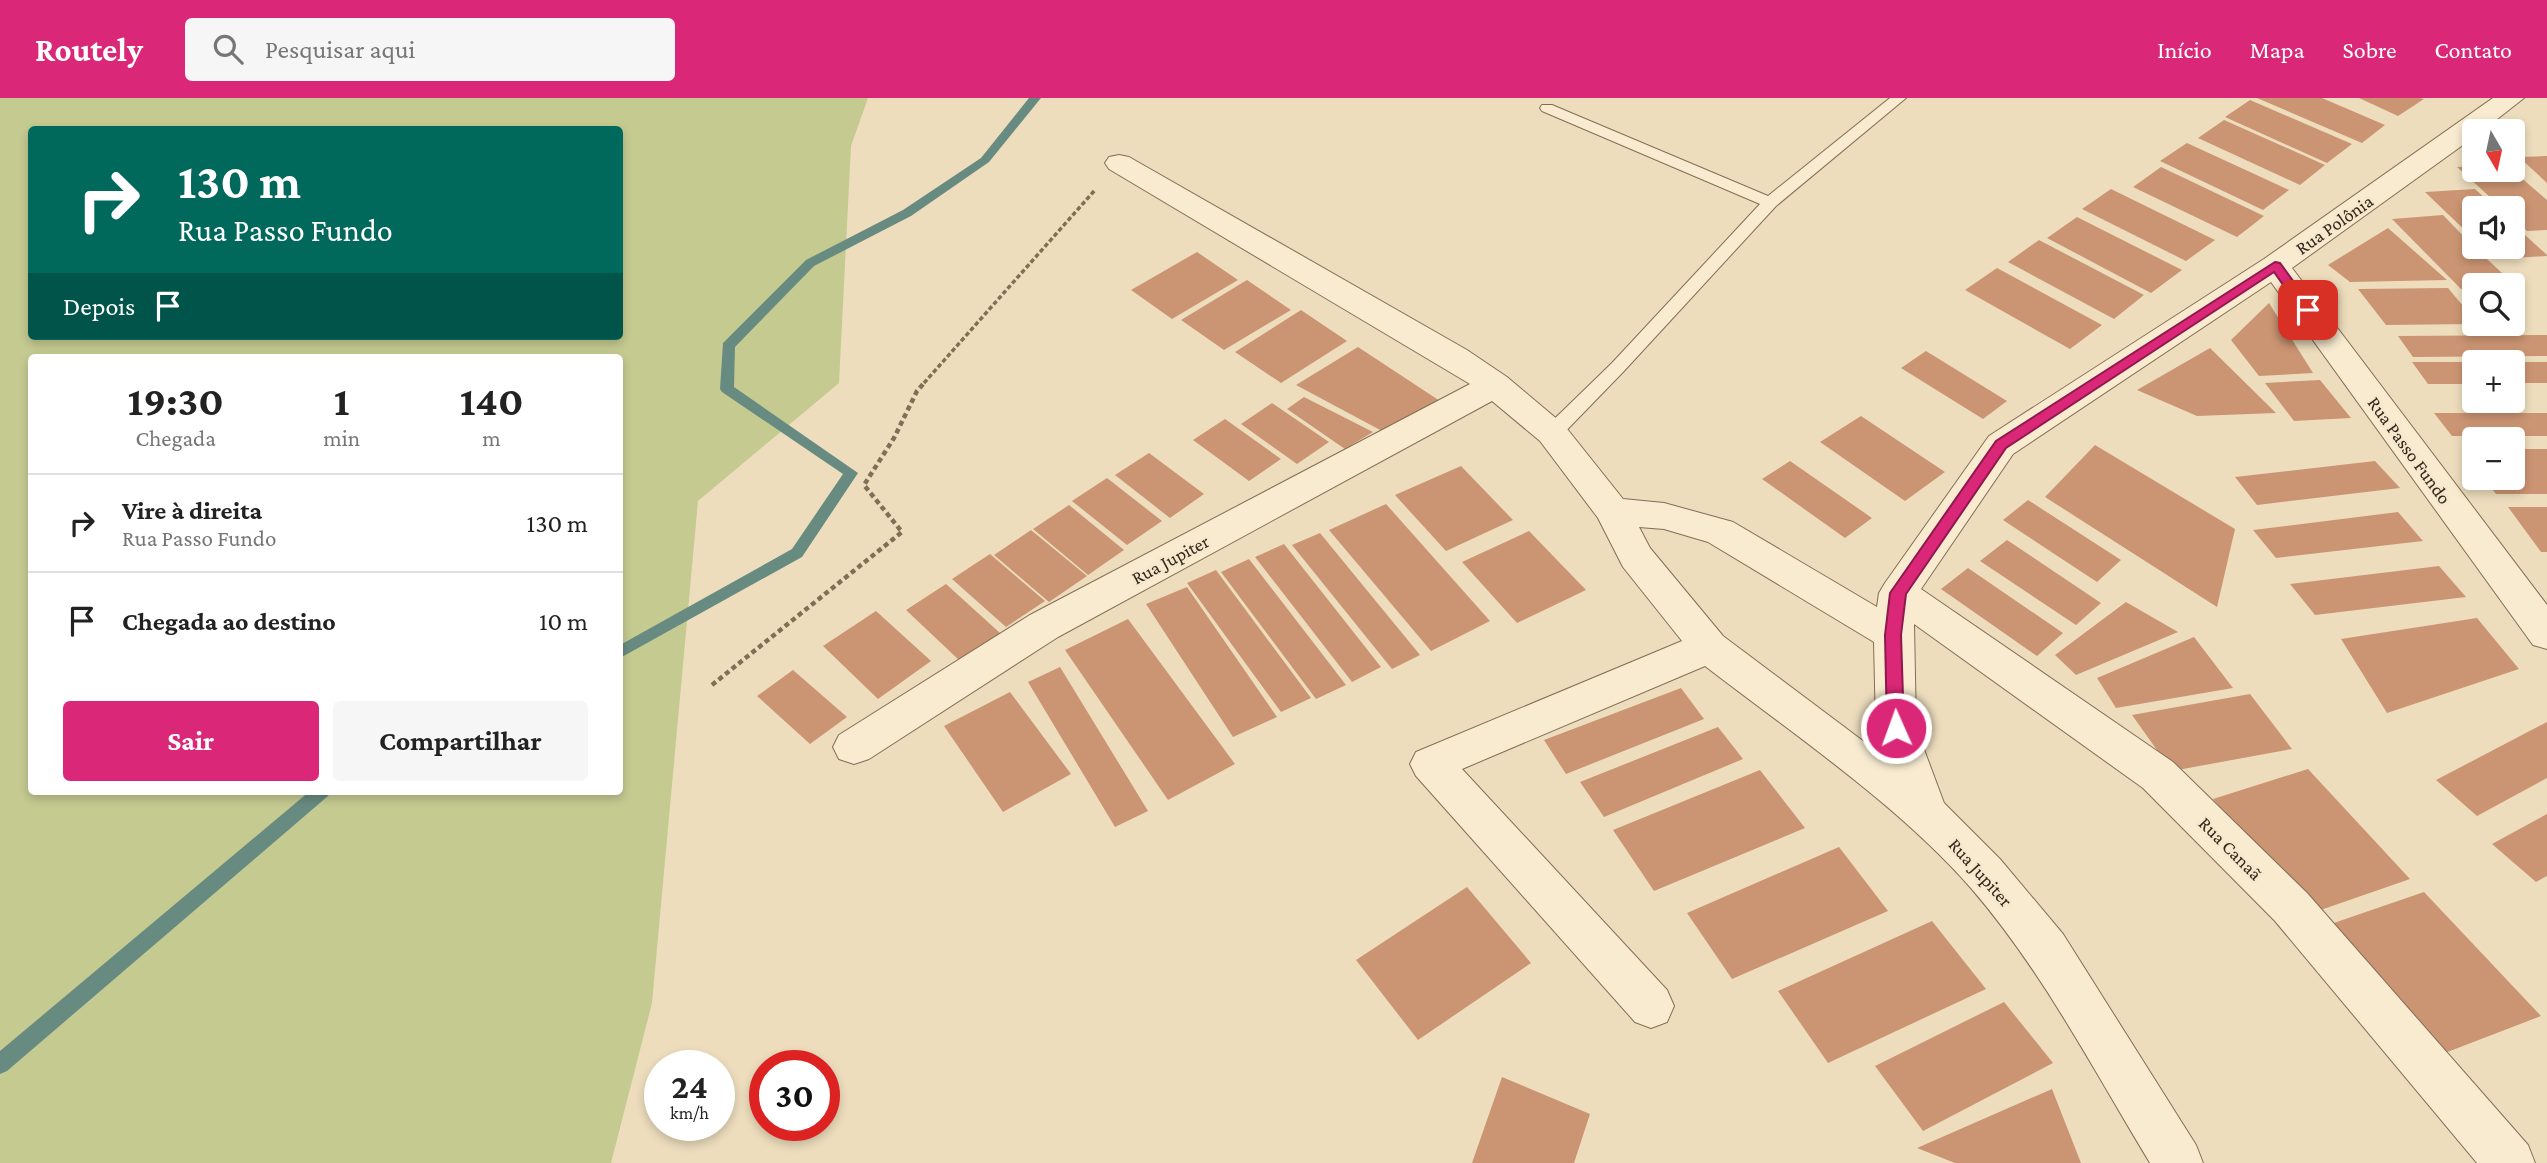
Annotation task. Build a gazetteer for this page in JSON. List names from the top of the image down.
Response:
{
  "streets": {
    "street": [
      "Rua Polônia",
      "Rua Passo Fundo",
      "Rua Jupiter",
      "Rua Canaã"
    ]
  },
  "crossings": [
    ["Rua Polônia", "Rua Passo Fundo"],
    ["Rua Polônia", "Rua Jupiter"],
    ["Rua Polônia", "Rua Canaã"]
  ],
  "north": "bottom",
  "page": {
    "header": "Routely",
    "search": "Pesquisar aqui",
    "nav": [
      "Início",
      "Mapa",
      "Sobre",
      "Contato"
    ],
    "map_buttons": ["+", "−"],
    "turn": ["130 m", "Rua Passo Fundo"],
    "then": "Depois",
    "eta": [
      "19:30",
      "Chegada",
      "1",
      "min",
      "140",
      "m"
    ],
    "list": [
      {
        "name": "Vire à direita",
        "note": "Rua Passo Fundo",
        "value": "130 m"
      },
      {
        "name": "Chegada ao destino",
        "value": "10 m"
      }
    ],
    "buttons": ["Sair", "Compartilhar"],
    "speed": "24 km/h",
    "limit": "30"
  }
}
